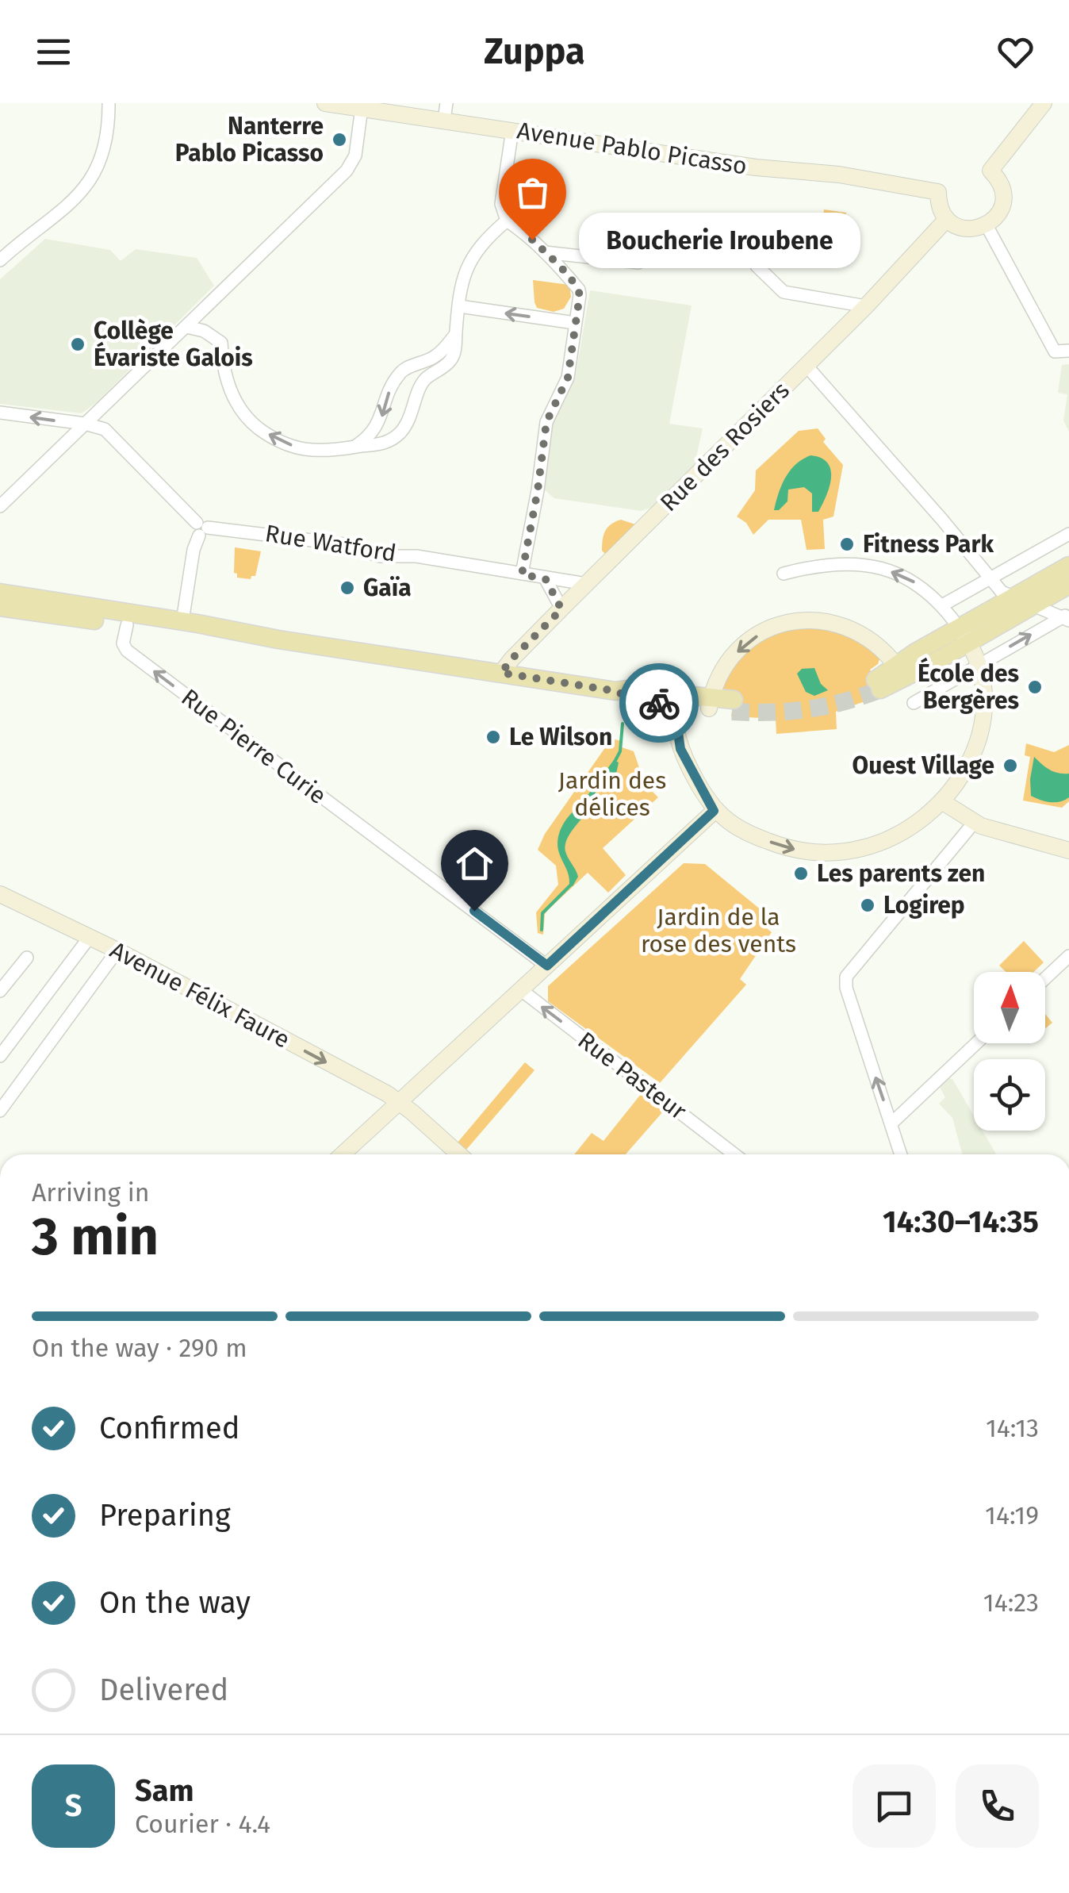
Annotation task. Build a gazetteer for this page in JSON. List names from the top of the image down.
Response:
{
  "streets": {
    "street": [
      "Avenue Pablo Picasso",
      "Rue des Rosiers",
      "Rue Watford",
      "Rue Pierre Curie",
      "Avenue Félix Faure",
      "Rue Pasteur"
    ]
  },
  "crossings": [
    ["Avenue Pablo Picasso", "Rue des Rosiers"],
    ["Rue des Rosiers", "Rue Watford"]
  ],
  "one_way": ["Rue Pierre Curie", "Avenue Félix Faure", "Rue Pasteur"],
  "parks": ["Jardin des délices", "Jardin de la rose des vents"],
  "places": [
    "Nanterre Pablo Picasso",
    "Boucherie Iroubene",
    "Collège Évariste Galois",
    "Fitness Park",
    "Gaïa",
    "École des Bergères",
    "Le Wilson",
    "Ouest Village",
    "Les parents zen",
    "Logirep"
  ],
  "north": "top",
  "page": {
    "header": "Zuppa",
    "bubble": "Boucherie Iroubene",
    "heading": ["3 min", "Arriving in", "14:30–14:35"],
    "panel": ["Sam", "Courier · 4.4"],
    "bar": "On the way · 290 m",
    "list": [
      ["Confirmed", "14:13"],
      ["Preparing", "14:19"],
      ["On the way", "14:23"],
      "Delivered"
    ],
    "round": "S"
  }
}
